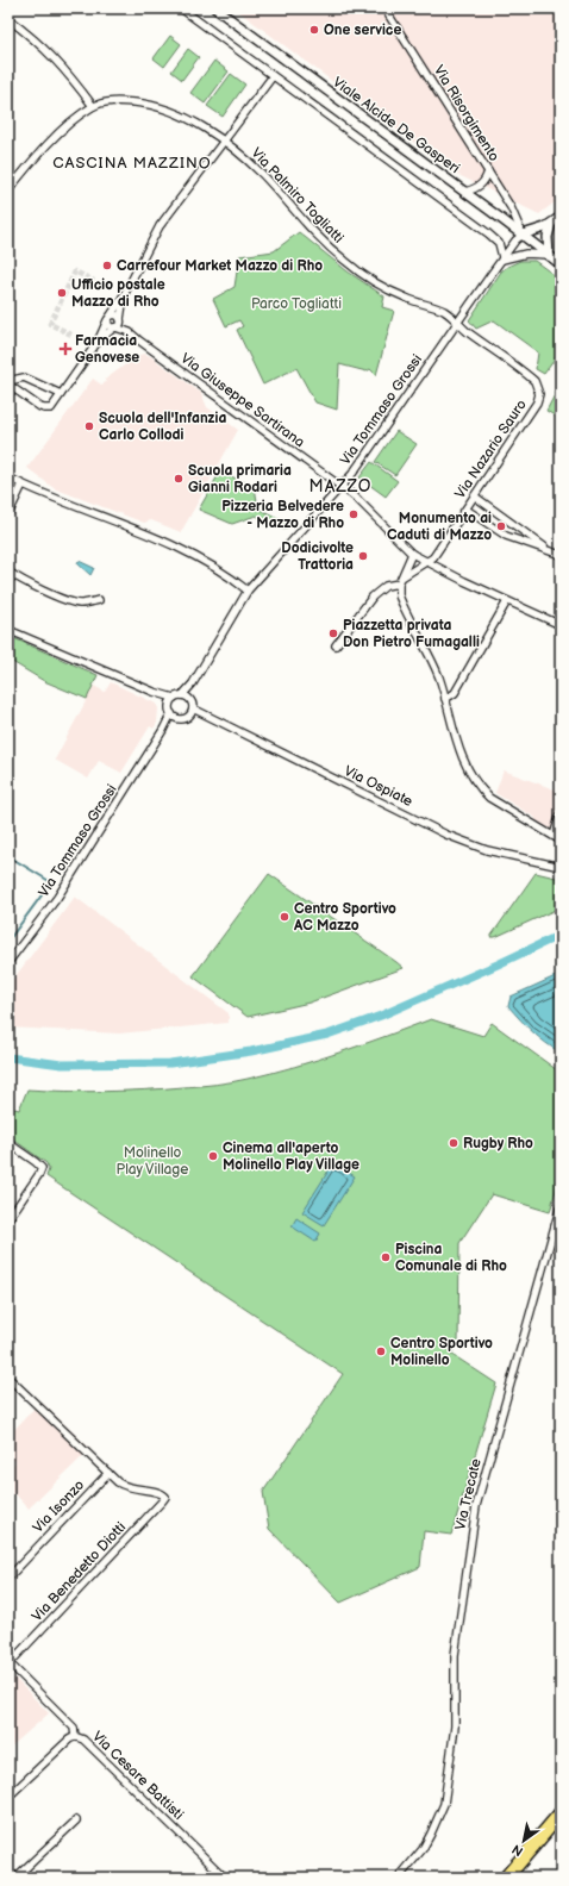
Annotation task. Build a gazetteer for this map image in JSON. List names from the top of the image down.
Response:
{
  "streets": {
    "street": [
      "Via Risorgimento",
      "Viale Alcide De Gasperi",
      "Via Palmiro Togliatti",
      "Via Giuseppe Sartirana",
      "Via Tommaso Grossi",
      "Via Nazario Sauro",
      "Via Ospiate",
      "Via Trecate",
      "Via Isonzo",
      "Via Benedetto Diotti",
      "Via Cesare Battisti"
    ]
  },
  "crossings": [
    ["Via Risorgimento", "Viale Alcide De Gasperi"],
    ["Via Risorgimento", "Via Tommaso Grossi"],
    ["Viale Alcide De Gasperi", "Via Tommaso Grossi"],
    ["Via Palmiro Togliatti", "Via Tommaso Grossi"],
    ["Via Palmiro Togliatti", "Via Nazario Sauro"],
    ["Via Giuseppe Sartirana", "Via Tommaso Grossi"],
    ["Via Tommaso Grossi", "Via Nazario Sauro"],
    ["Via Tommaso Grossi", "Via Ospiate"],
    ["Via Isonzo", "Via Benedetto Diotti"]
  ],
  "districts": ["CASCINA MAZZINO", "MAZZO"],
  "parks": ["Parco Togliatti", "Molinello Play Village"],
  "places": {
    "other": [
      "One service",
      "Carrefour Market Mazzo di Rho",
      "Ufficio postale Mazzo di Rho",
      "Scuola dell'Infanzia Carlo Collodi",
      "Scuola primaria Gianni Rodari",
      "Pizzeria Belvedere - Mazzo di Rho",
      "Monumento ai Caduti di Mazzo",
      "Dodicivolte Trattoria",
      "Piazzetta privata Don Pietro Fumagalli",
      "Centro Sportivo AC Mazzo",
      "Rugby Rho",
      "Cinema all'aperto Molinello Play Village",
      "Piscina Comunale di Rho",
      "Centro Sportivo Molinello"
    ],
    "health": ["Farmacia Genovese"]
  },
  "north": "bottom left"
}
